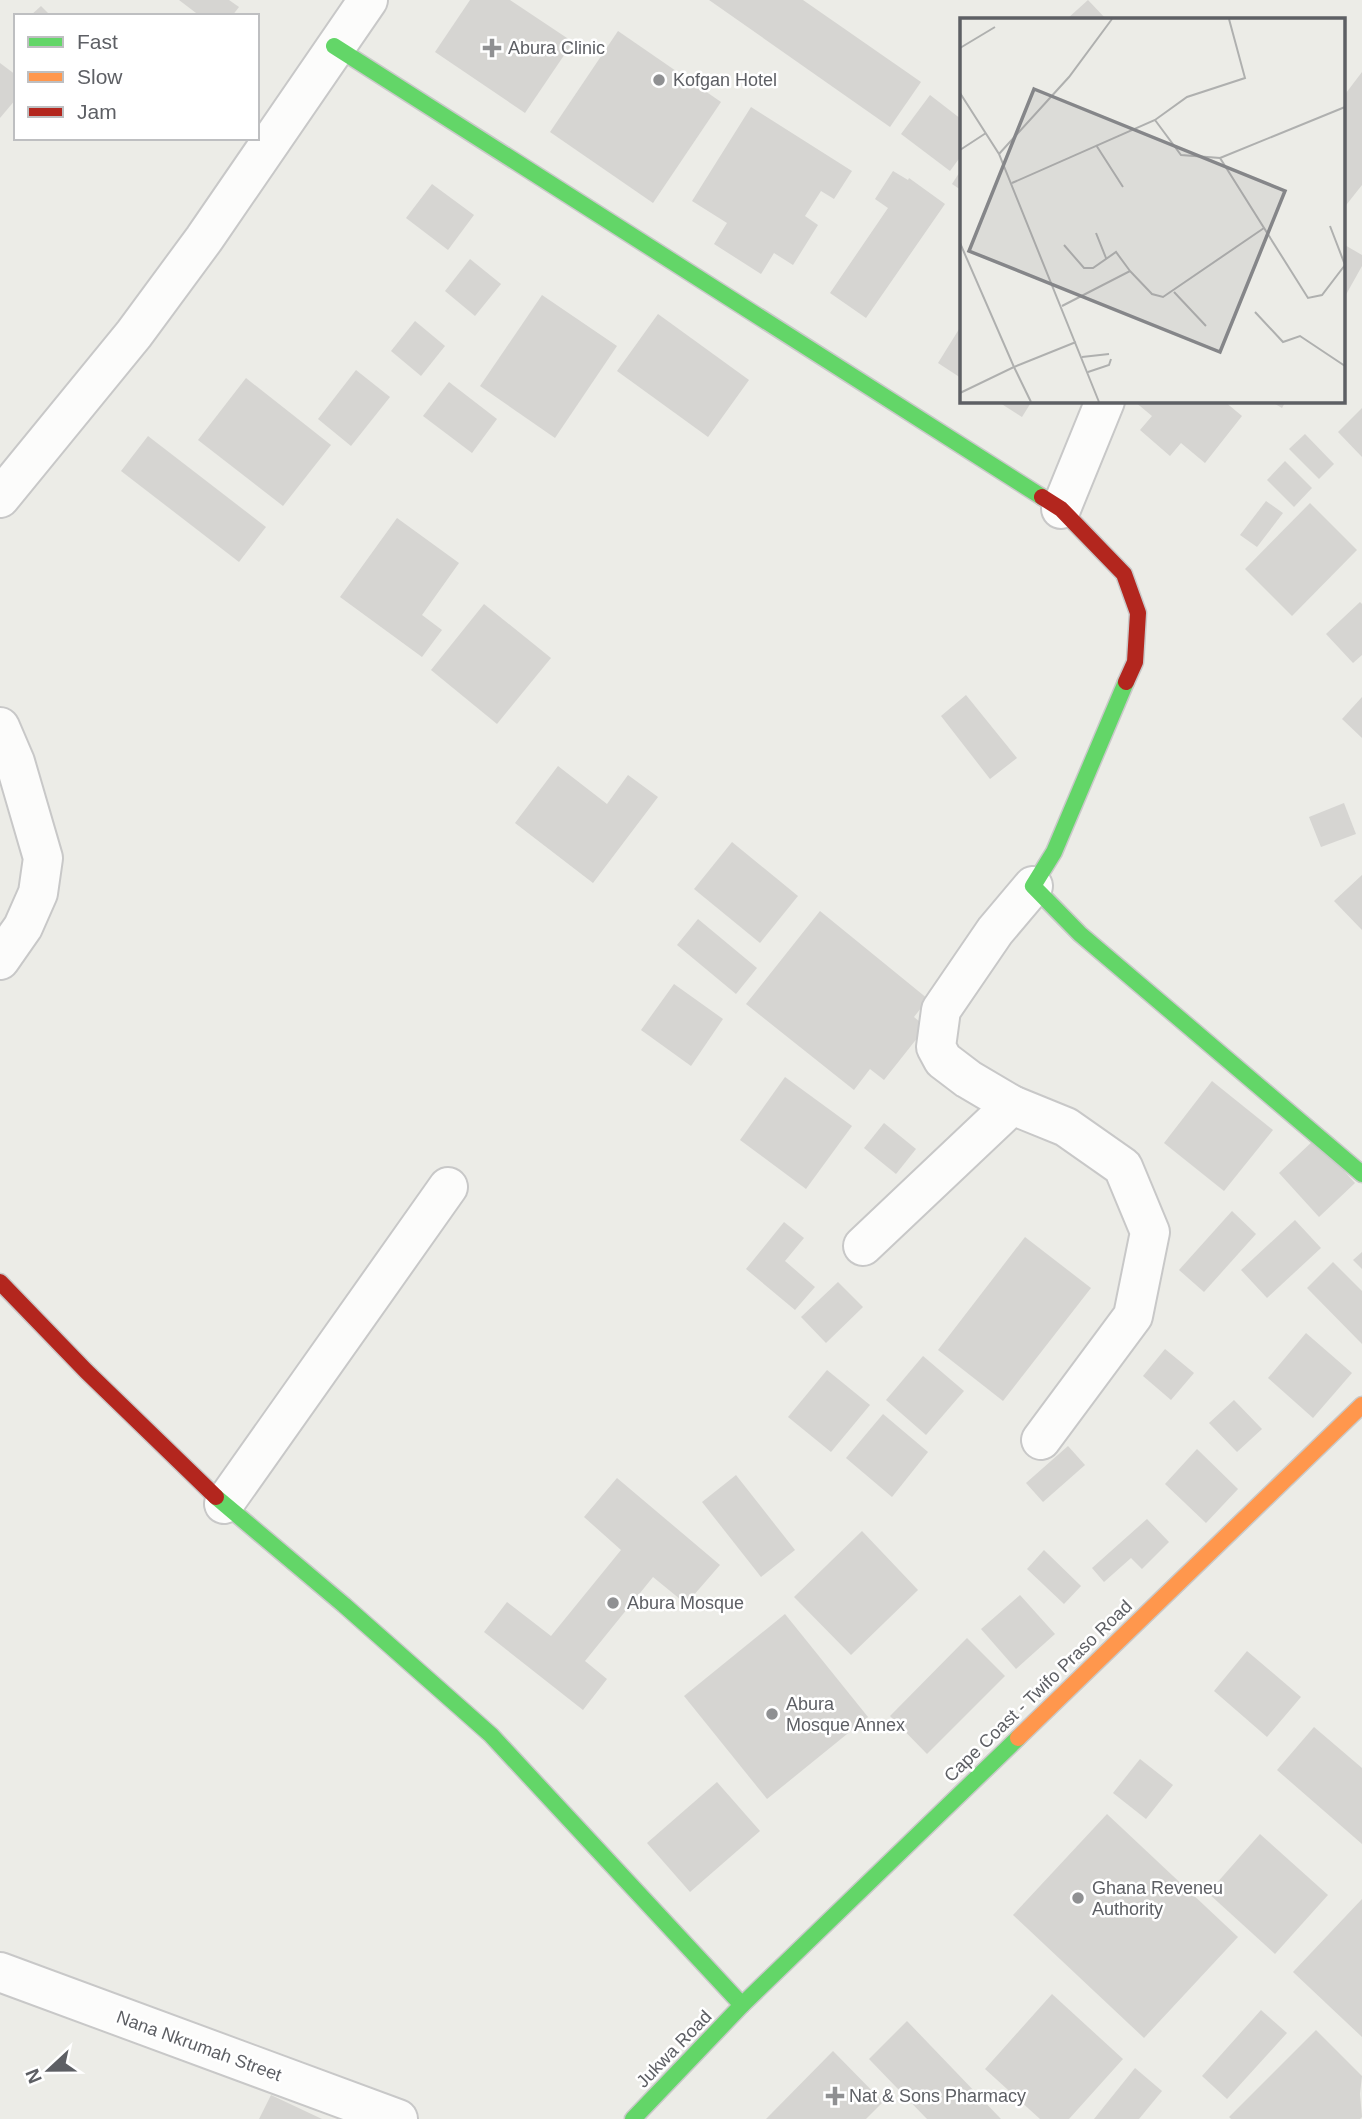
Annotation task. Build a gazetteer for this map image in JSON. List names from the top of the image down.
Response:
{
  "streets": {
    "street": ["Cape Coast - Twifo Praso Road", "Nana Nkrumah Street", "Jukwa Road"]
  },
  "crossings": [
    ["Cape Coast - Twifo Praso Road", "Jukwa Road"]
  ],
  "places": {
    "health": ["Abura Clinic", "Nat & Sons Pharmacy"],
    "other": [
      "Kofgan Hotel",
      "Abura Mosque",
      "Abura Mosque Annex",
      "Ghana Reveneu Authority"
    ]
  },
  "legend": ["Fast", "Slow", "Jam"],
  "north": "left"
}
